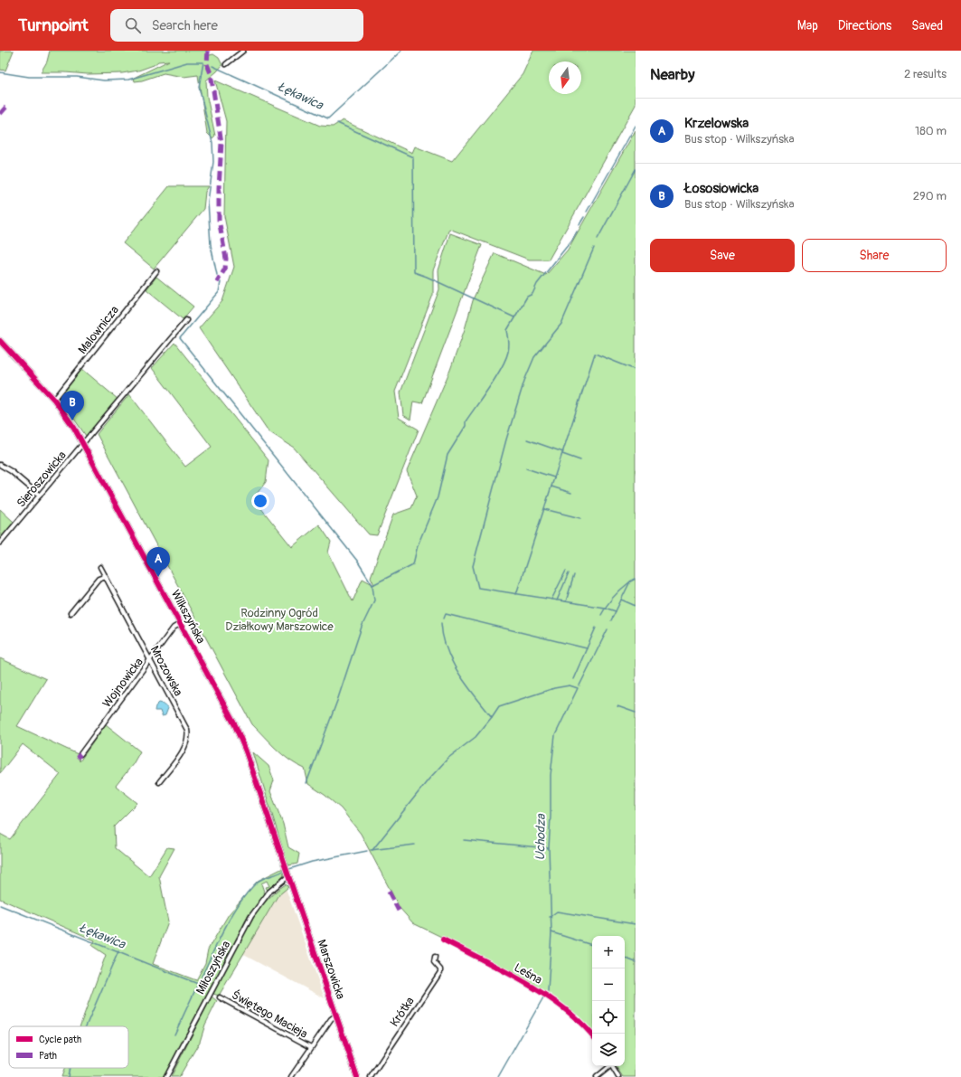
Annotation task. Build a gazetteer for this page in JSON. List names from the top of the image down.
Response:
{
  "streets": {
    "street": [
      "Malownicza",
      "Sieroszowicka",
      "Wilkszyńska",
      "Mrozowska",
      "Wojnowicka",
      "Miłoszyńska",
      "Marszowicka",
      "Leśna",
      "Krótka",
      "Świętego Macieja"
    ]
  },
  "crossings": [
    ["Malownicza", "Wilkszyńska"],
    ["Sieroszowicka", "Wilkszyńska"],
    ["Wilkszyńska", "Wojnowicka"],
    ["Wilkszyńska", "Marszowicka"],
    ["Mrozowska", "Wojnowicka"],
    ["Miłoszyńska", "Marszowicka"]
  ],
  "water": ["Łękawica", "Uchodza"],
  "parks": ["Rodzinny Ogród Działkowy Marszowice"],
  "legend": ["Cycle path", "Path"],
  "north": "bottom",
  "page": {
    "header": "Turnpoint",
    "search": "Search here",
    "nav": ["Map", "Directions", "Saved"],
    "heading": ["Nearby", "2 results"],
    "list": [
      {
        "mark": "A",
        "name": "Krzelowska",
        "note": "Bus stop · Wilkszyńska",
        "value": "180 m"
      },
      {
        "mark": "B",
        "name": "Łososiowicka",
        "note": "Bus stop · Wilkszyńska",
        "value": "290 m"
      }
    ],
    "buttons": ["Save", "Share"],
    "pins": ["B", "A"],
    "map_buttons": ["+", "−"]
  }
}
